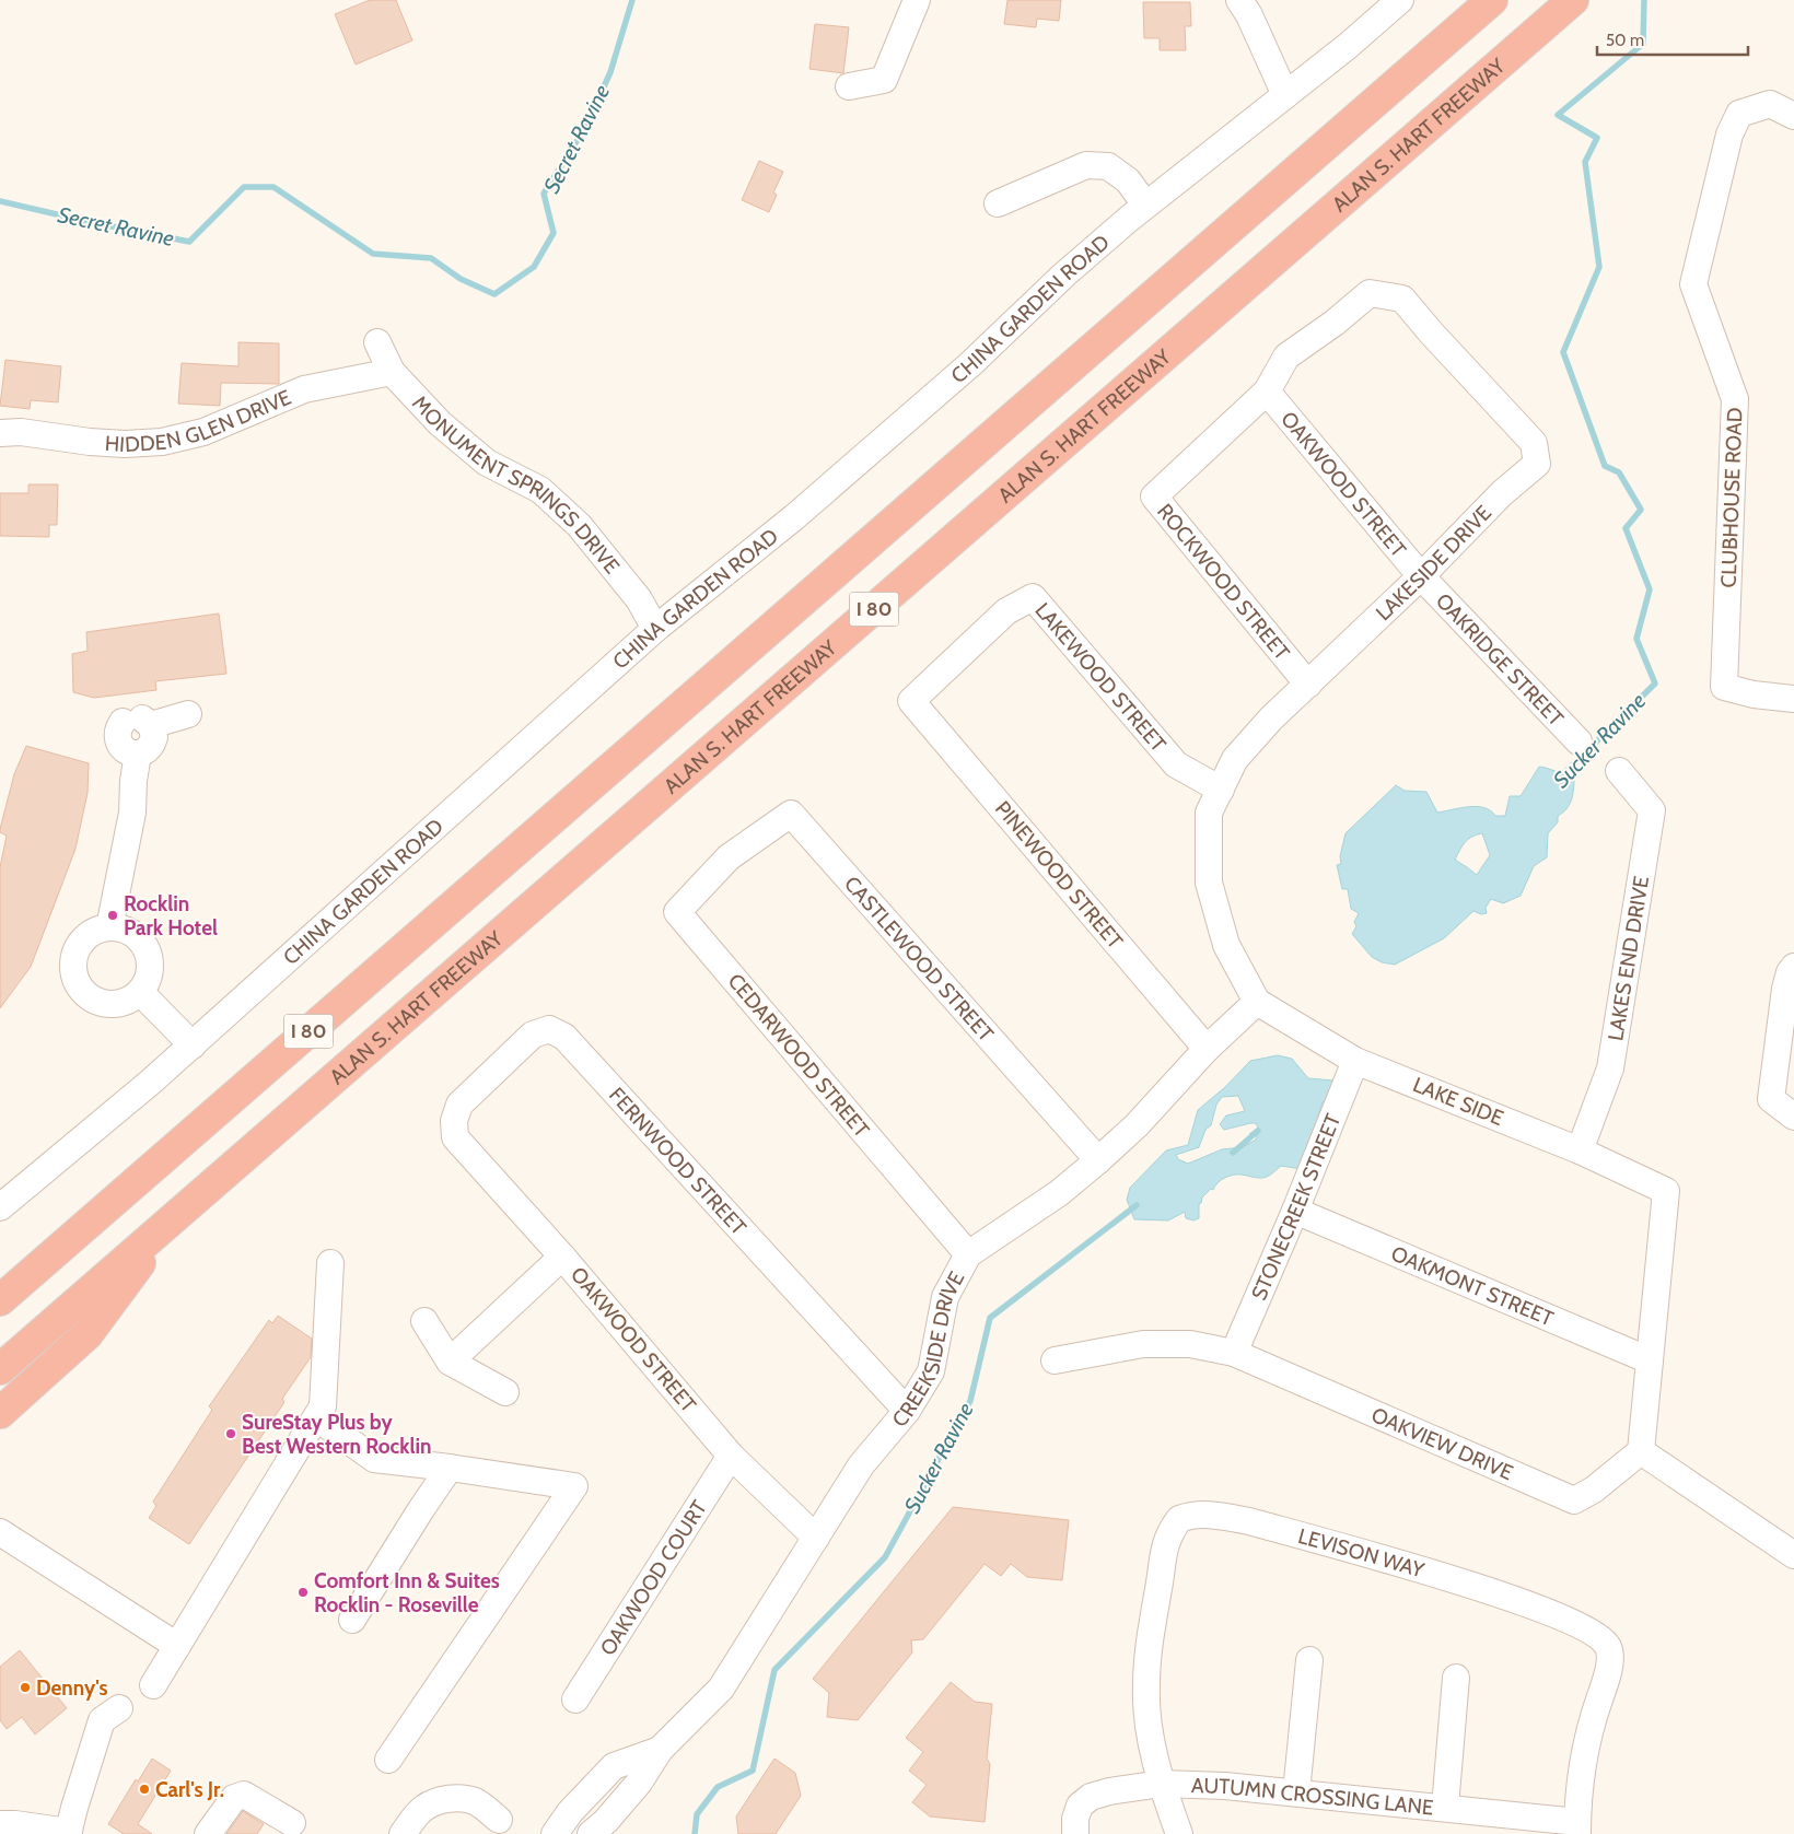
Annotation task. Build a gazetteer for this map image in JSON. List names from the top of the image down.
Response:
{
  "streets": {
    "highway": ["ALAN S. HART FREEWAY", "I 80"],
    "street": [
      "CHINA GARDEN ROAD",
      "HIDDEN GLEN DRIVE",
      "OAKWOOD STREET",
      "MONUMENT SPRINGS DRIVE",
      "CLUBHOUSE ROAD",
      "LAKESIDE DRIVE",
      "ROCKWOOD STREET",
      "OAKRIDGE STREET",
      "LAKEWOOD STREET",
      "PINEWOOD STREET",
      "LAKES END DRIVE",
      "CASTLEWOOD STREET",
      "CEDARWOOD STREET",
      "LAKE SIDE",
      "FERNWOOD STREET",
      "STONECREEK STREET",
      "OAKMONT STREET",
      "CREEKSIDE DRIVE",
      "OAKVIEW DRIVE",
      "LEVISON WAY",
      "OAKWOOD COURT",
      "AUTUMN CROSSING LANE"
    ]
  },
  "crossings": [
    ["CHINA GARDEN ROAD", "MONUMENT SPRINGS DRIVE"],
    ["HIDDEN GLEN DRIVE", "MONUMENT SPRINGS DRIVE"],
    ["OAKWOOD STREET", "LAKESIDE DRIVE"],
    ["OAKWOOD STREET", "ROCKWOOD STREET"],
    ["OAKWOOD STREET", "OAKRIDGE STREET"],
    ["OAKWOOD STREET", "FERNWOOD STREET"],
    ["OAKWOOD STREET", "CREEKSIDE DRIVE"],
    ["OAKWOOD STREET", "OAKWOOD COURT"],
    ["LAKESIDE DRIVE", "ROCKWOOD STREET"],
    ["LAKESIDE DRIVE", "OAKRIDGE STREET"],
    ["LAKESIDE DRIVE", "LAKEWOOD STREET"],
    ["LAKESIDE DRIVE", "LAKE SIDE"],
    ["LAKESIDE DRIVE", "CREEKSIDE DRIVE"],
    ["LAKEWOOD STREET", "PINEWOOD STREET"],
    ["PINEWOOD STREET", "CREEKSIDE DRIVE"],
    ["LAKES END DRIVE", "LAKE SIDE"],
    ["CASTLEWOOD STREET", "CEDARWOOD STREET"],
    ["CASTLEWOOD STREET", "CREEKSIDE DRIVE"],
    ["CEDARWOOD STREET", "CREEKSIDE DRIVE"],
    ["LAKE SIDE", "STONECREEK STREET"],
    ["LAKE SIDE", "OAKMONT STREET"],
    ["LAKE SIDE", "CREEKSIDE DRIVE"],
    ["FERNWOOD STREET", "CREEKSIDE DRIVE"],
    ["STONECREEK STREET", "OAKMONT STREET"],
    ["STONECREEK STREET", "OAKVIEW DRIVE"],
    ["LEVISON WAY", "AUTUMN CROSSING LANE"]
  ],
  "water": ["Secret Ravine", "Sucker Ravine"],
  "places": [
    "Rocklin Park Hotel",
    "SureStay Plus by Best Western Rocklin",
    "Comfort Inn & Suites Rocklin - Roseville",
    "Denny's",
    "Carl's Jr."
  ],
  "scale_bar": "50 m"
}
